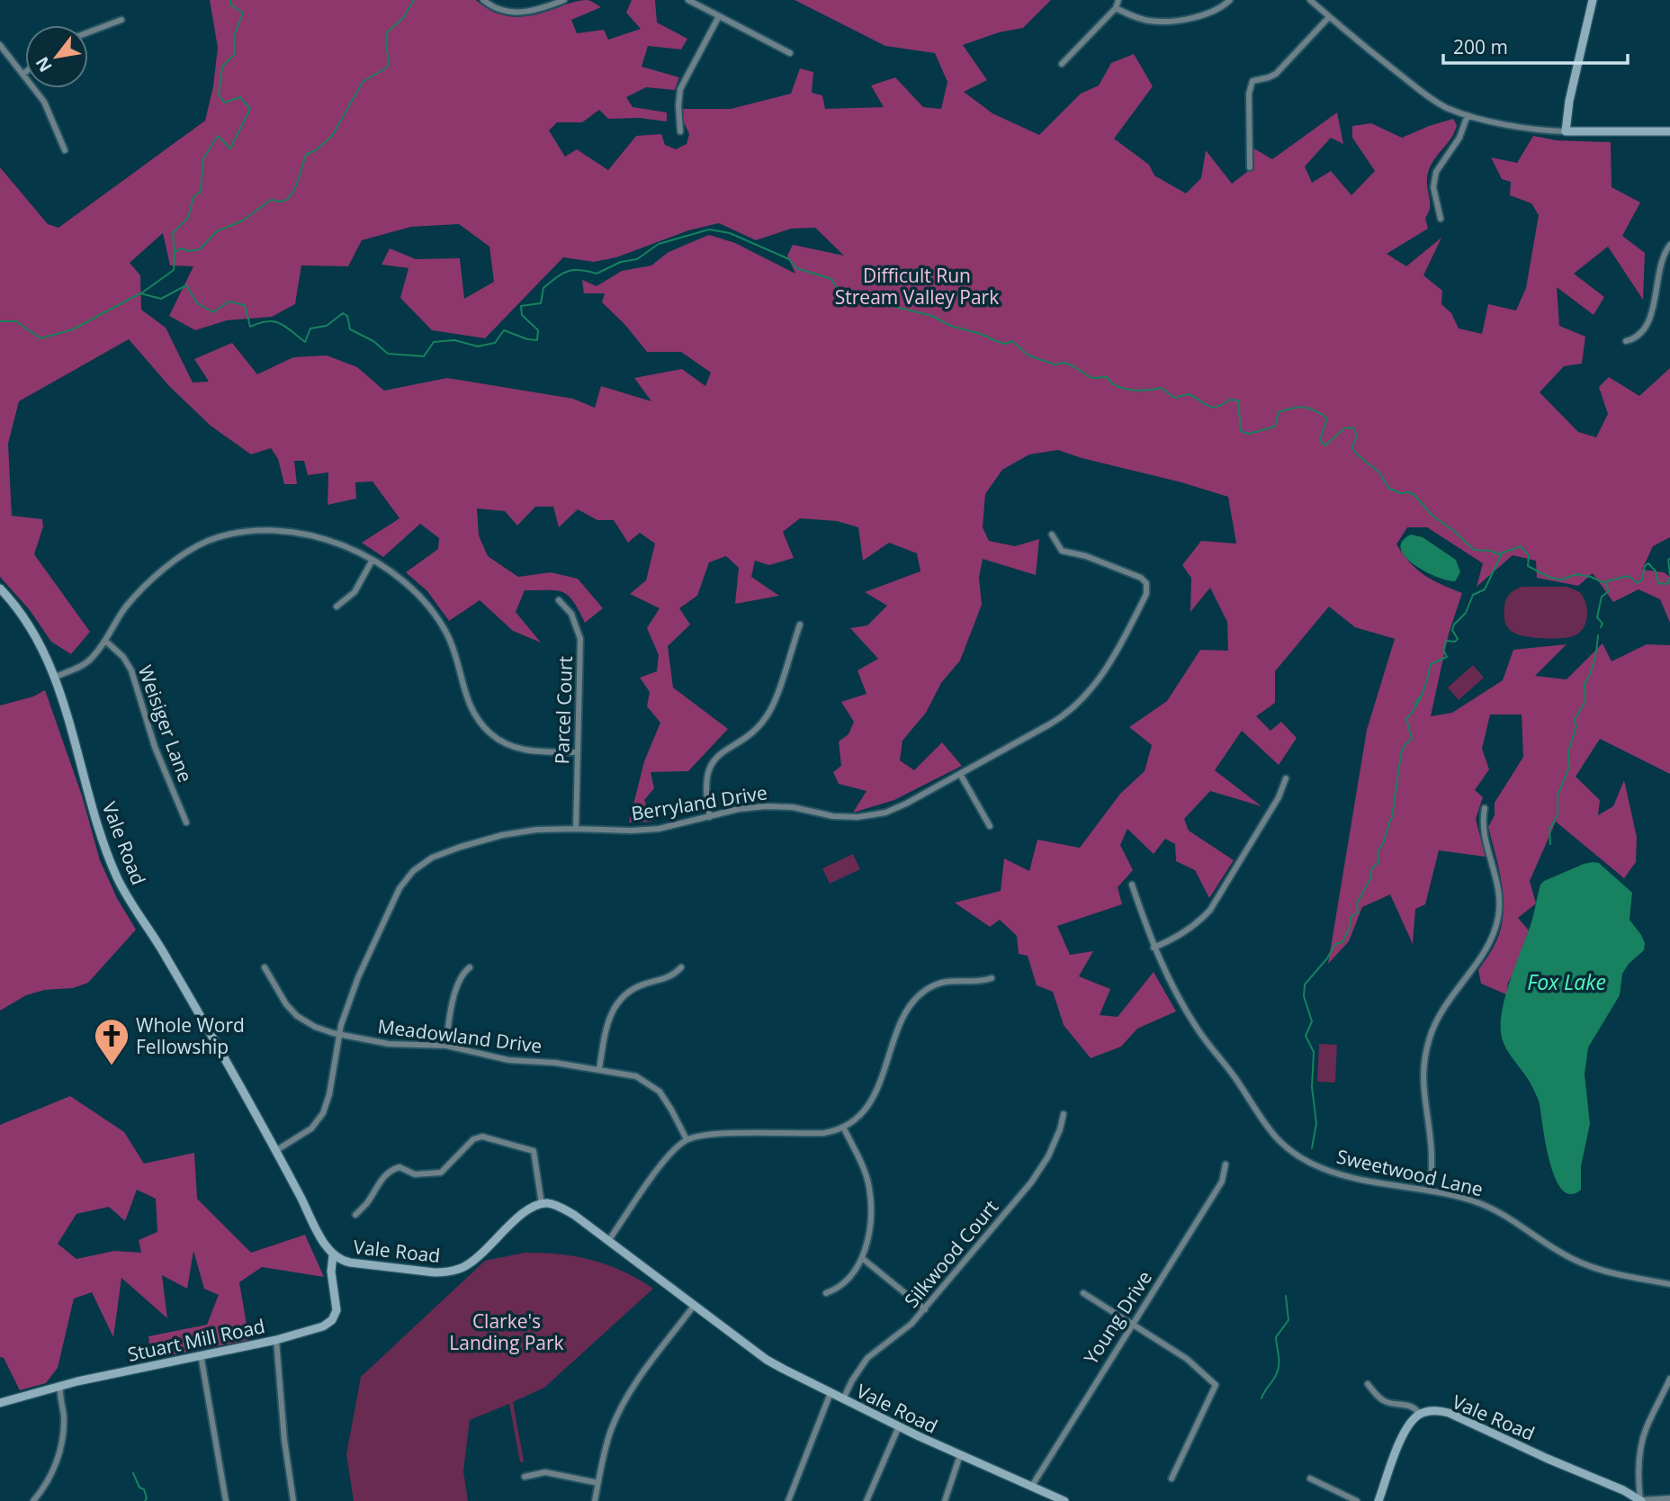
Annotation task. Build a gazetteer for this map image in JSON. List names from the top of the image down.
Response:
{
  "streets": {
    "main road": ["Vale Road", "Stuart Mill Road"],
    "street": [
      "Parcel Court",
      "Weisiger Lane",
      "Berryland Drive",
      "Meadowland Drive",
      "Sweetwood Lane",
      "Silkwood Court",
      "Young Drive"
    ]
  },
  "crossings": [
    ["Parcel Court", "Berryland Drive"],
    ["Berryland Drive", "Vale Road"],
    ["Berryland Drive", "Meadowland Drive"],
    ["Vale Road", "Silkwood Court"],
    ["Vale Road", "Young Drive"],
    ["Vale Road", "Stuart Mill Road"]
  ],
  "water": ["Fox Lake"],
  "parks": ["Difficult Run Stream Valley Park", "Clarke's Landing Park"],
  "places": {
    "church": ["Whole Word Fellowship"]
  },
  "scale_bar": "200 m",
  "north": "bottom left"
}
